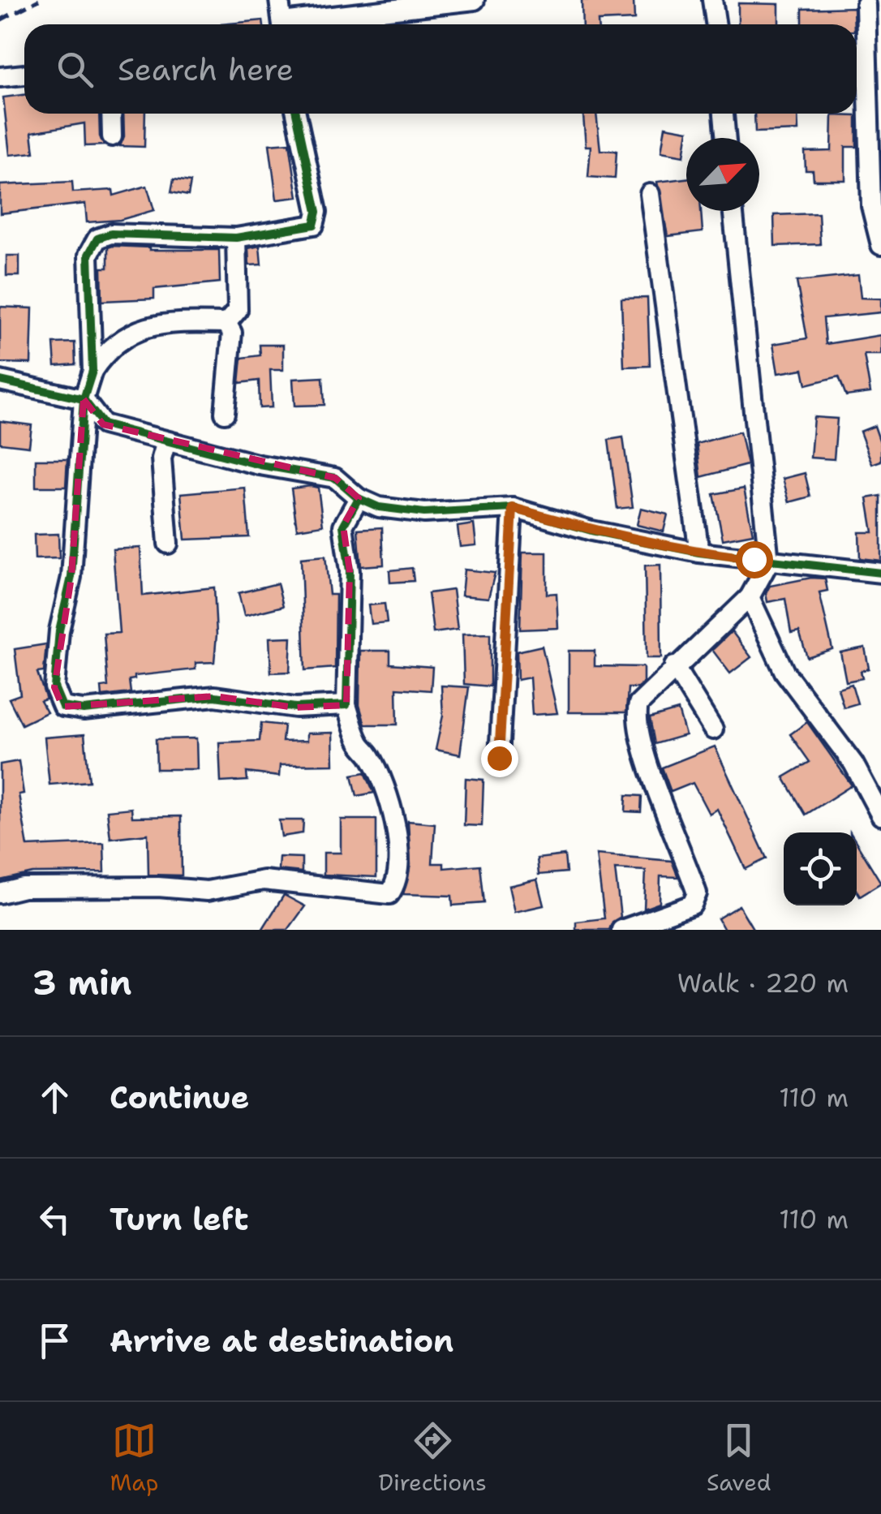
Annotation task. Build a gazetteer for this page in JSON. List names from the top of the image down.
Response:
{
  "north": "top right",
  "page": {
    "search": "Search here",
    "heading": ["3 min", "Walk · 220 m"],
    "list": [
      ["Continue", "110 m"],
      ["Turn left", "110 m"],
      "Arrive at destination"
    ],
    "nav": ["Map", "Directions", "Saved"]
  }
}
